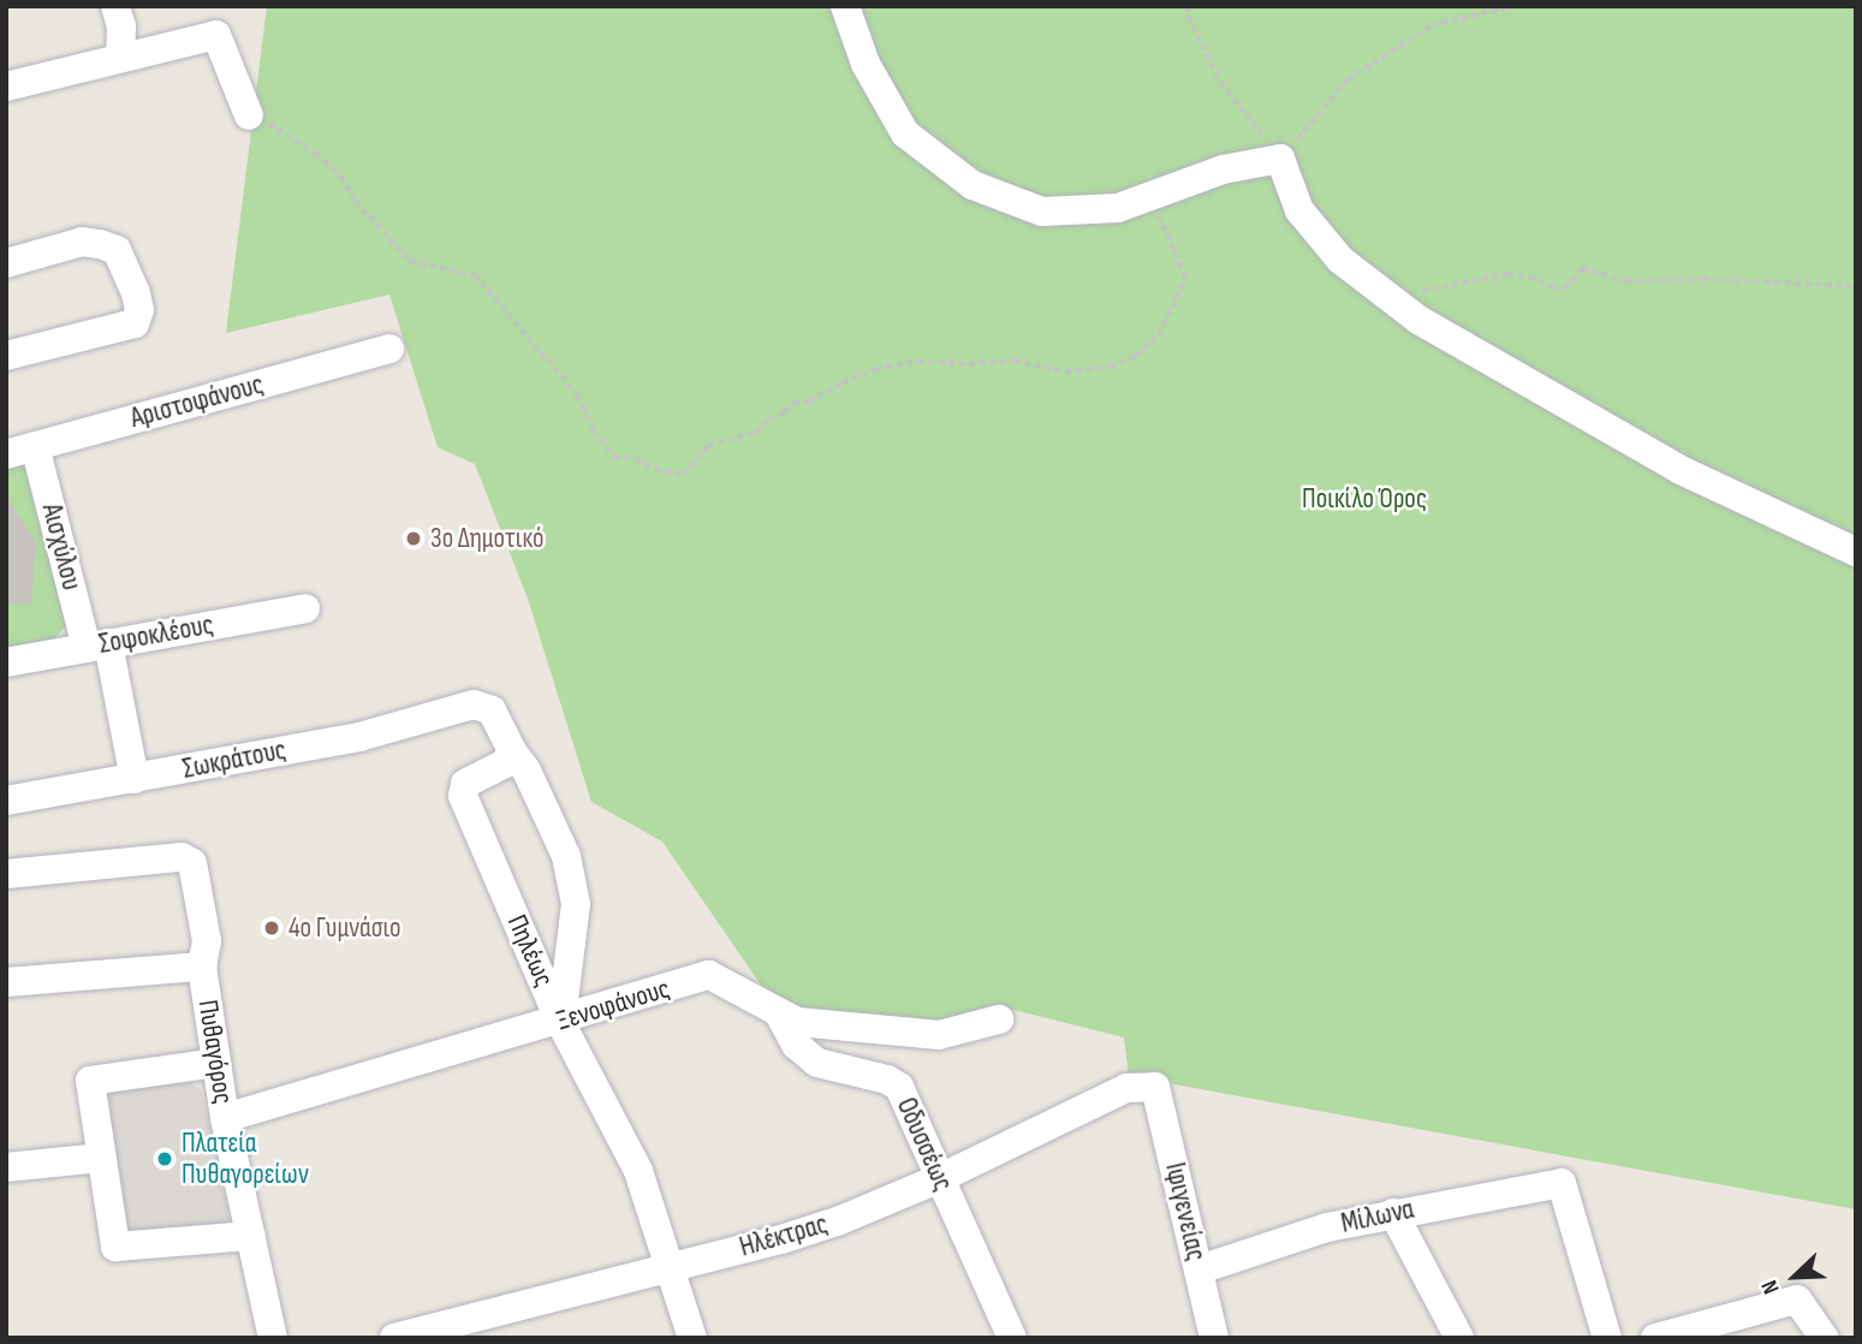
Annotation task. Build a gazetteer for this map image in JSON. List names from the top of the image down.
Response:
{
  "streets": {
    "street": [
      "Αριστοφάνους",
      "Αισχύλου",
      "Σοφοκλέους",
      "Σωκράτους",
      "Πηλέως",
      "Ξενοφάνους",
      "Πυθαγόρος",
      "Οδυσσέως",
      "Ιφιγενείας",
      "Μίλωνα",
      "Ηλέκτρας"
    ]
  },
  "crossings": [
    ["Αριστοφάνους", "Αισχύλου"],
    ["Αισχύλου", "Σοφοκλέους"],
    ["Αισχύλου", "Σωκράτους"],
    ["Σωκράτους", "Πηλέως"],
    ["Πηλέως", "Ξενοφάνους"],
    ["Πηλέως", "Ηλέκτρας"],
    ["Ξενοφάνους", "Πυθαγόρος"],
    ["Ξενοφάνους", "Οδυσσέως"],
    ["Οδυσσέως", "Ηλέκτρας"],
    ["Ιφιγενείας", "Μίλωνα"],
    ["Ιφιγενείας", "Ηλέκτρας"]
  ],
  "parks": ["Ποικίλο Όρος"],
  "places": ["3ο Δημοτικό", "4ο Γυμνάσιο", "Πλατεία Πυθαγορείων"],
  "north": "bottom left"
}
